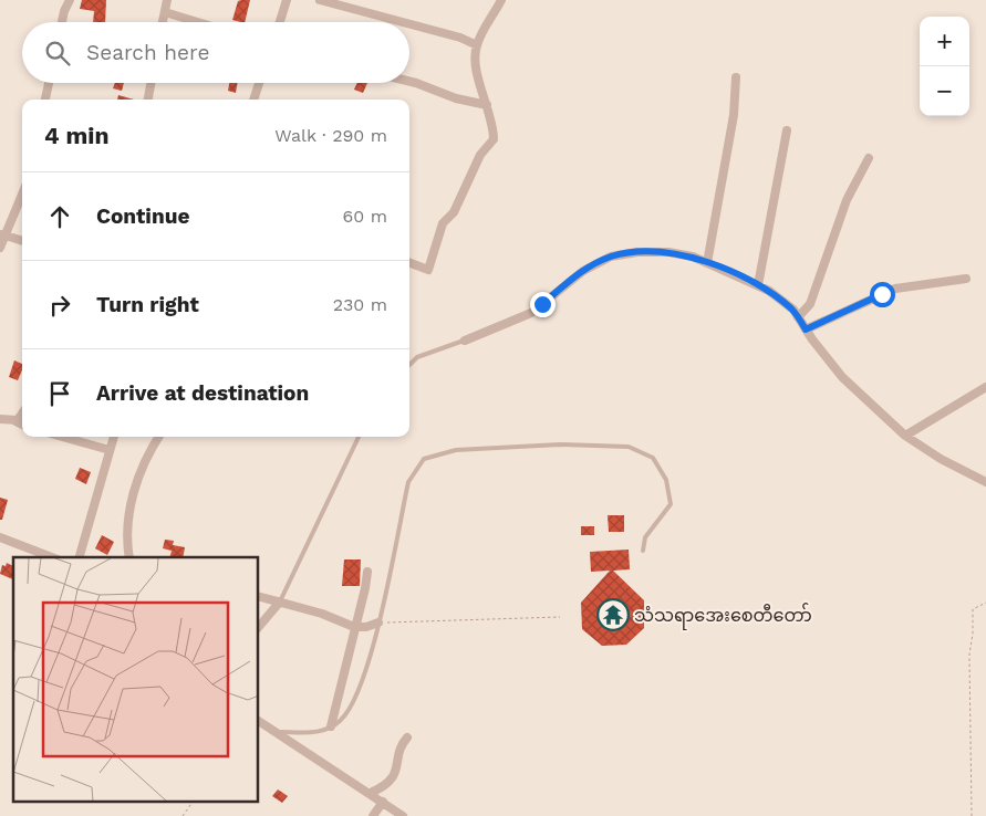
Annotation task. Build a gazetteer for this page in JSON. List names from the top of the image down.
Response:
{
  "places": {
    "temple": ["သံသရာအေးစေတီတော်"]
  },
  "page": {
    "map_buttons": ["+", "−"],
    "search": "Search here",
    "heading": ["4 min", "Walk · 290 m"],
    "list": [
      ["Continue", "60 m"],
      ["Turn right", "230 m"],
      "Arrive at destination"
    ]
  }
}
